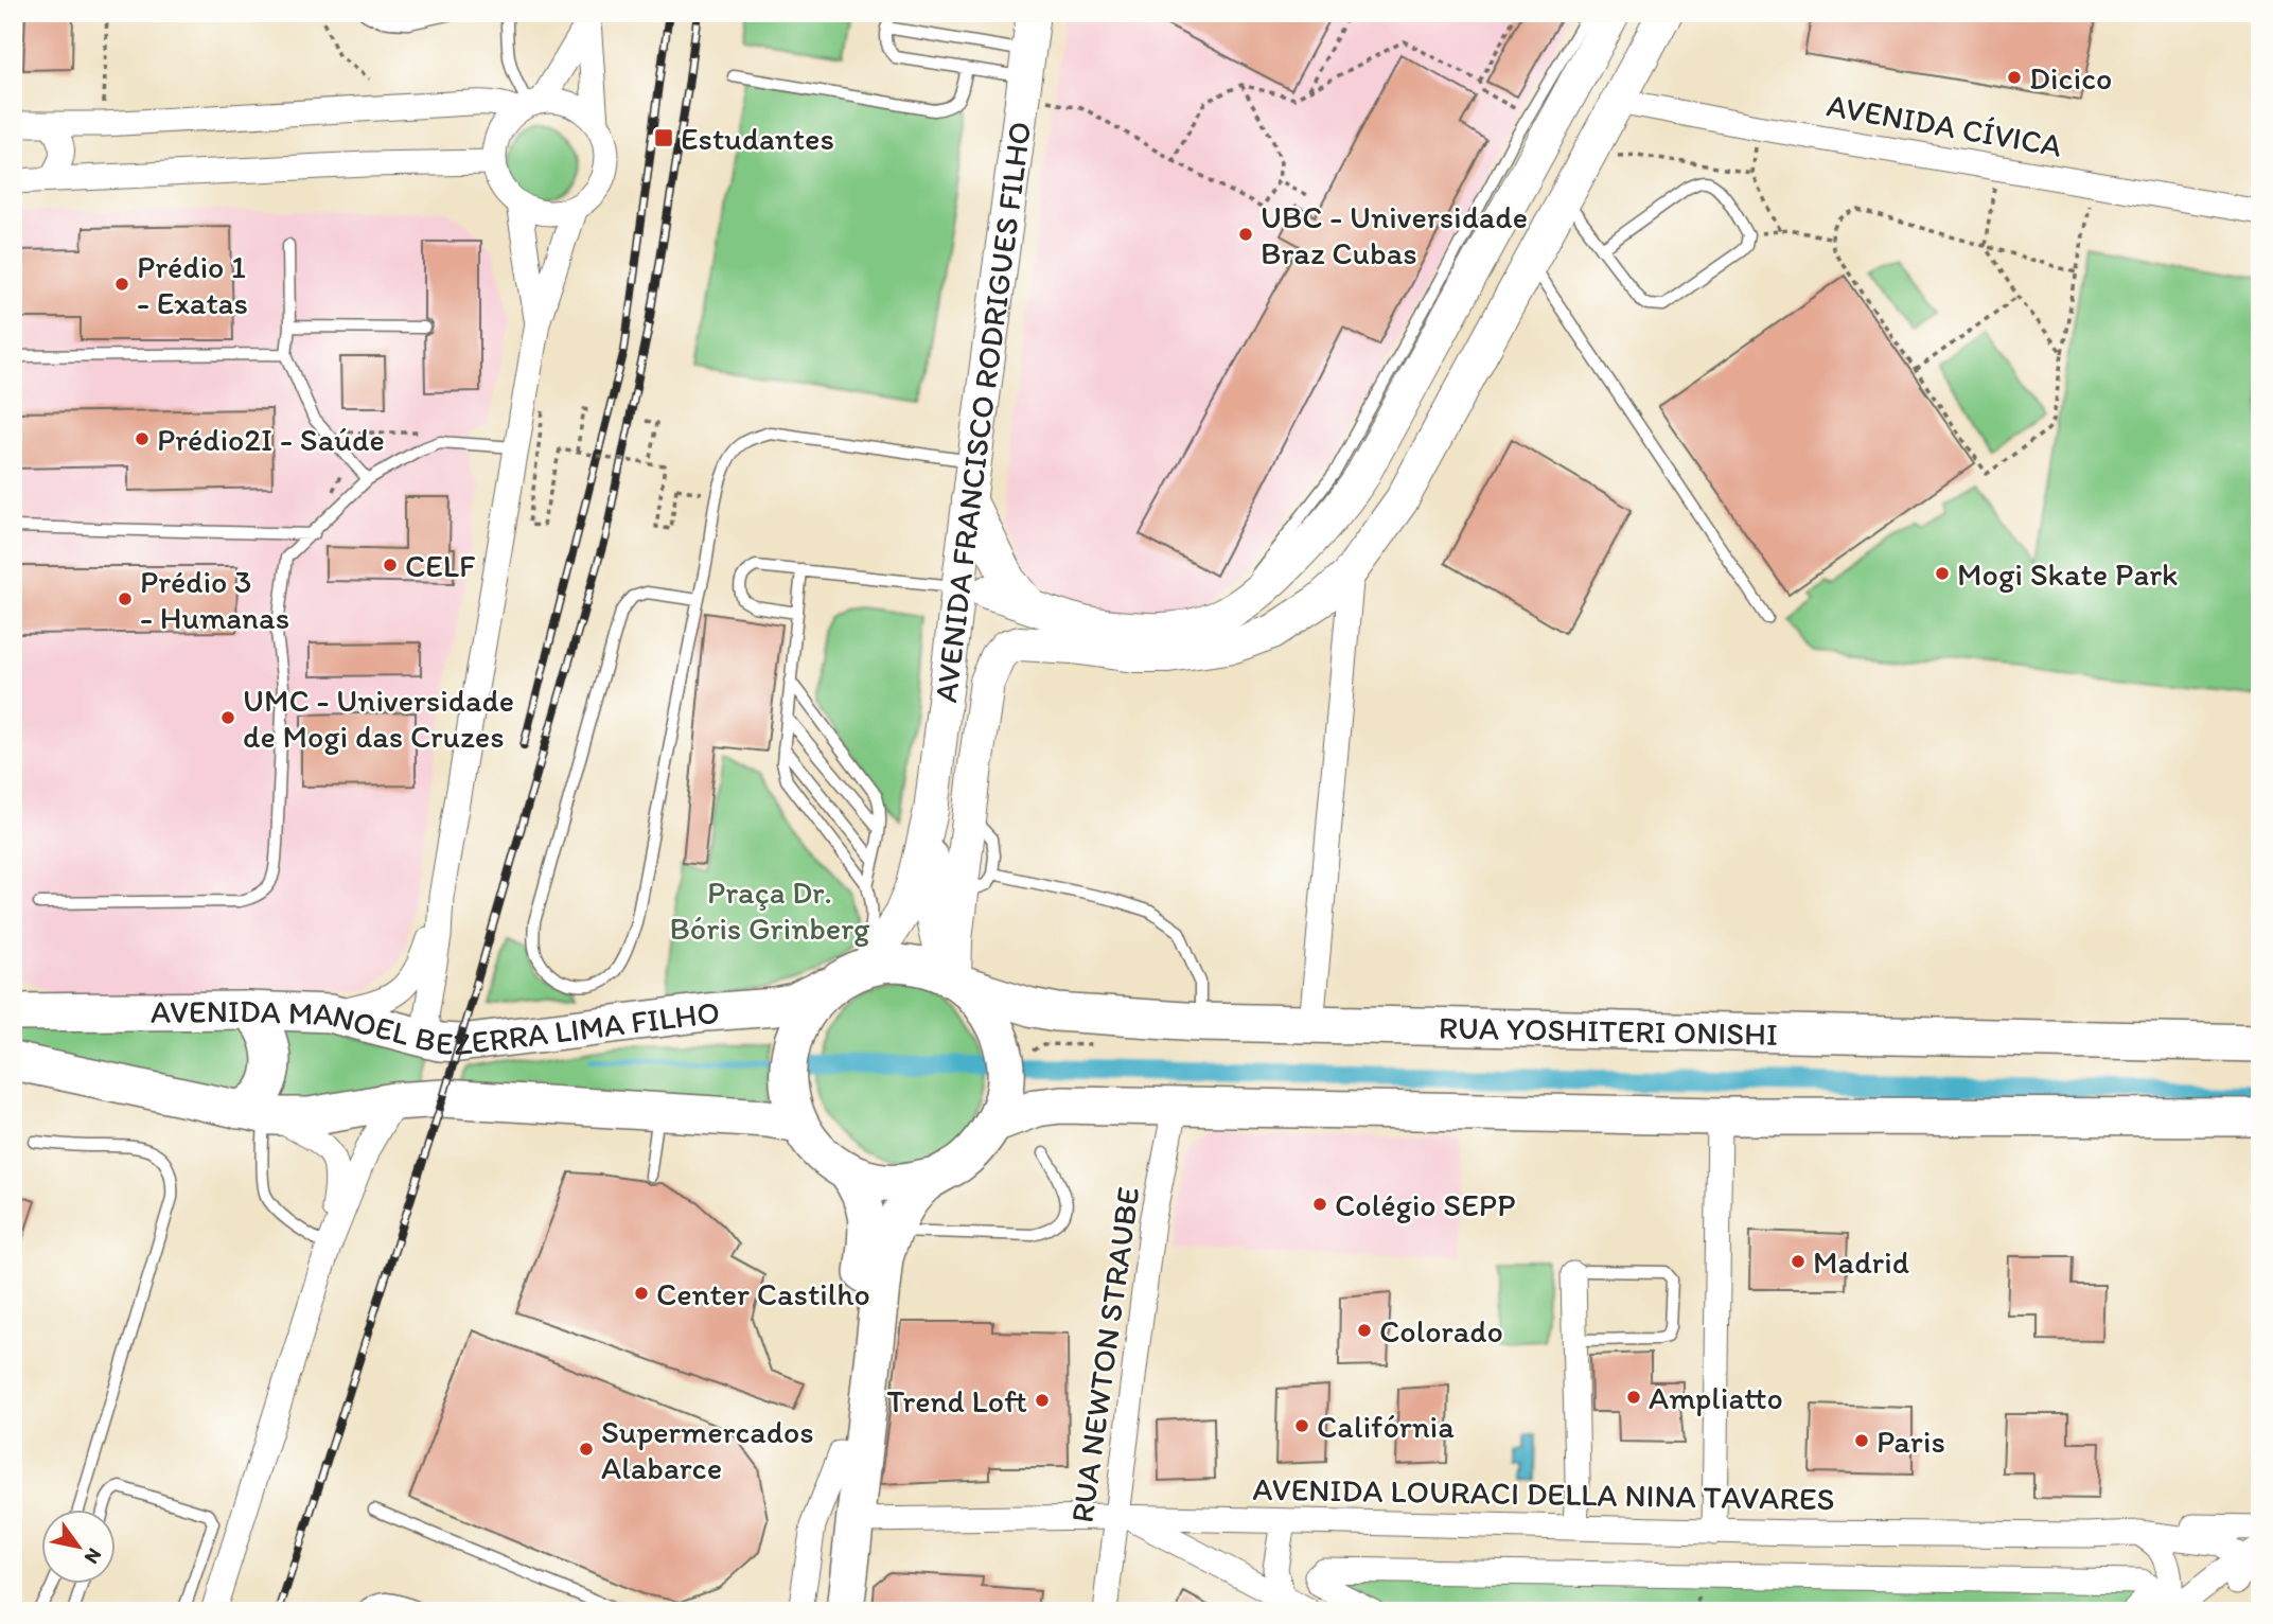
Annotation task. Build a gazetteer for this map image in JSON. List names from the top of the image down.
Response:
{
  "streets": {
    "main road": ["AVENIDA FRANCISCO RODRIGUES FILHO", "AVENIDA MANOEL BEZERRA LIMA FILHO", "RUA YOSHITERI ONISHI"],
    "street": ["AVENIDA CÍVICA", "RUA NEWTON STRAUBE", "AVENIDA LOURACI DELLA NINA TAVARES"]
  },
  "crossings": [
    ["AVENIDA FRANCISCO RODRIGUES FILHO", "AVENIDA MANOEL BEZERRA LIMA FILHO"],
    ["AVENIDA FRANCISCO RODRIGUES FILHO", "RUA YOSHITERI ONISHI"],
    ["AVENIDA FRANCISCO RODRIGUES FILHO", "AVENIDA LOURACI DELLA NINA TAVARES"],
    ["AVENIDA MANOEL BEZERRA LIMA FILHO", "RUA YOSHITERI ONISHI"],
    ["RUA NEWTON STRAUBE", "AVENIDA LOURACI DELLA NINA TAVARES"]
  ],
  "parks": ["Praça Dr. Bóris Grinberg"],
  "places": {
    "other": [
      "Dicico",
      "UBC - Universidade Braz Cubas",
      "Prédio 1 - Exatas",
      "Prédio2I - Saúde",
      "CELF",
      "Mogi Skate Park",
      "Prédio 3 - Humanas",
      "UMC - Universidade de Mogi das Cruzes",
      "Colégio SEPP",
      "Madrid",
      "Center Castilho",
      "Colorado",
      "Ampliatto",
      "Trend Loft",
      "Califórnia",
      "Paris",
      "Supermercados Alabarce"
    ],
    "transit": ["Estudantes"]
  },
  "north": "bottom right"
}
